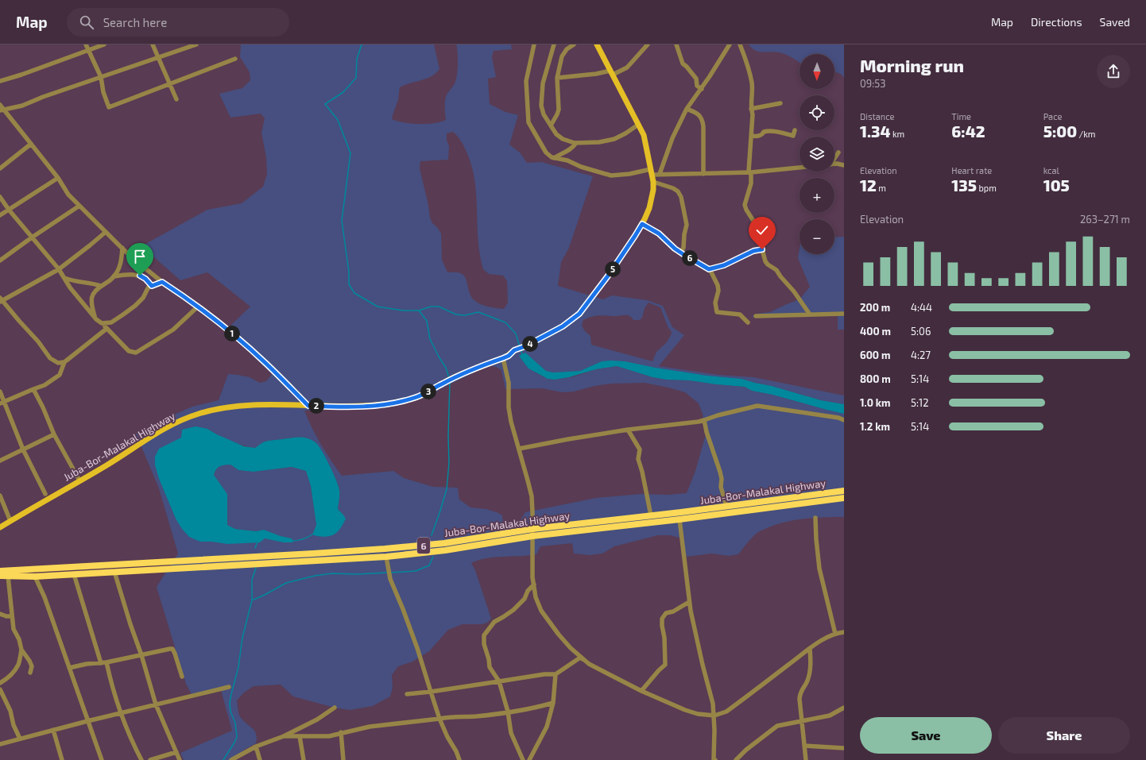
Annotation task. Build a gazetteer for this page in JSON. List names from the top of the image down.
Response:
{
  "streets": {
    "highway": ["Juba-Bor-Malakal Highway", "6"]
  },
  "north": "bottom",
  "page": {
    "header": "Map",
    "search": "Search here",
    "nav": ["Map", "Directions", "Saved"],
    "heading": ["Morning run", "09:53"],
    "map_buttons": ["+", "−"],
    "stats": [
      ["Distance", "1.34 km"],
      ["Time", "6:42"],
      ["Pace", "5:00 /km"],
      ["Elevation", "12 m"],
      ["Heart rate", "135 bpm"],
      ["kcal", "105"]
    ],
    "chart": ["Elevation", "263–271 m"],
    "pins": [
      "6",
      "5",
      "1",
      "4",
      "3",
      "2"
    ],
    "list": [
      {
        "name": "200 m",
        "note": "4:44"
      },
      {
        "name": "400 m",
        "note": "5:06"
      },
      {
        "name": "600 m",
        "note": "4:27"
      },
      {
        "name": "800 m",
        "note": "5:14"
      },
      {
        "name": "1.0 km",
        "note": "5:12"
      },
      {
        "name": "1.2 km",
        "note": "5:14"
      }
    ],
    "buttons": ["Save", "Share"]
  }
}
